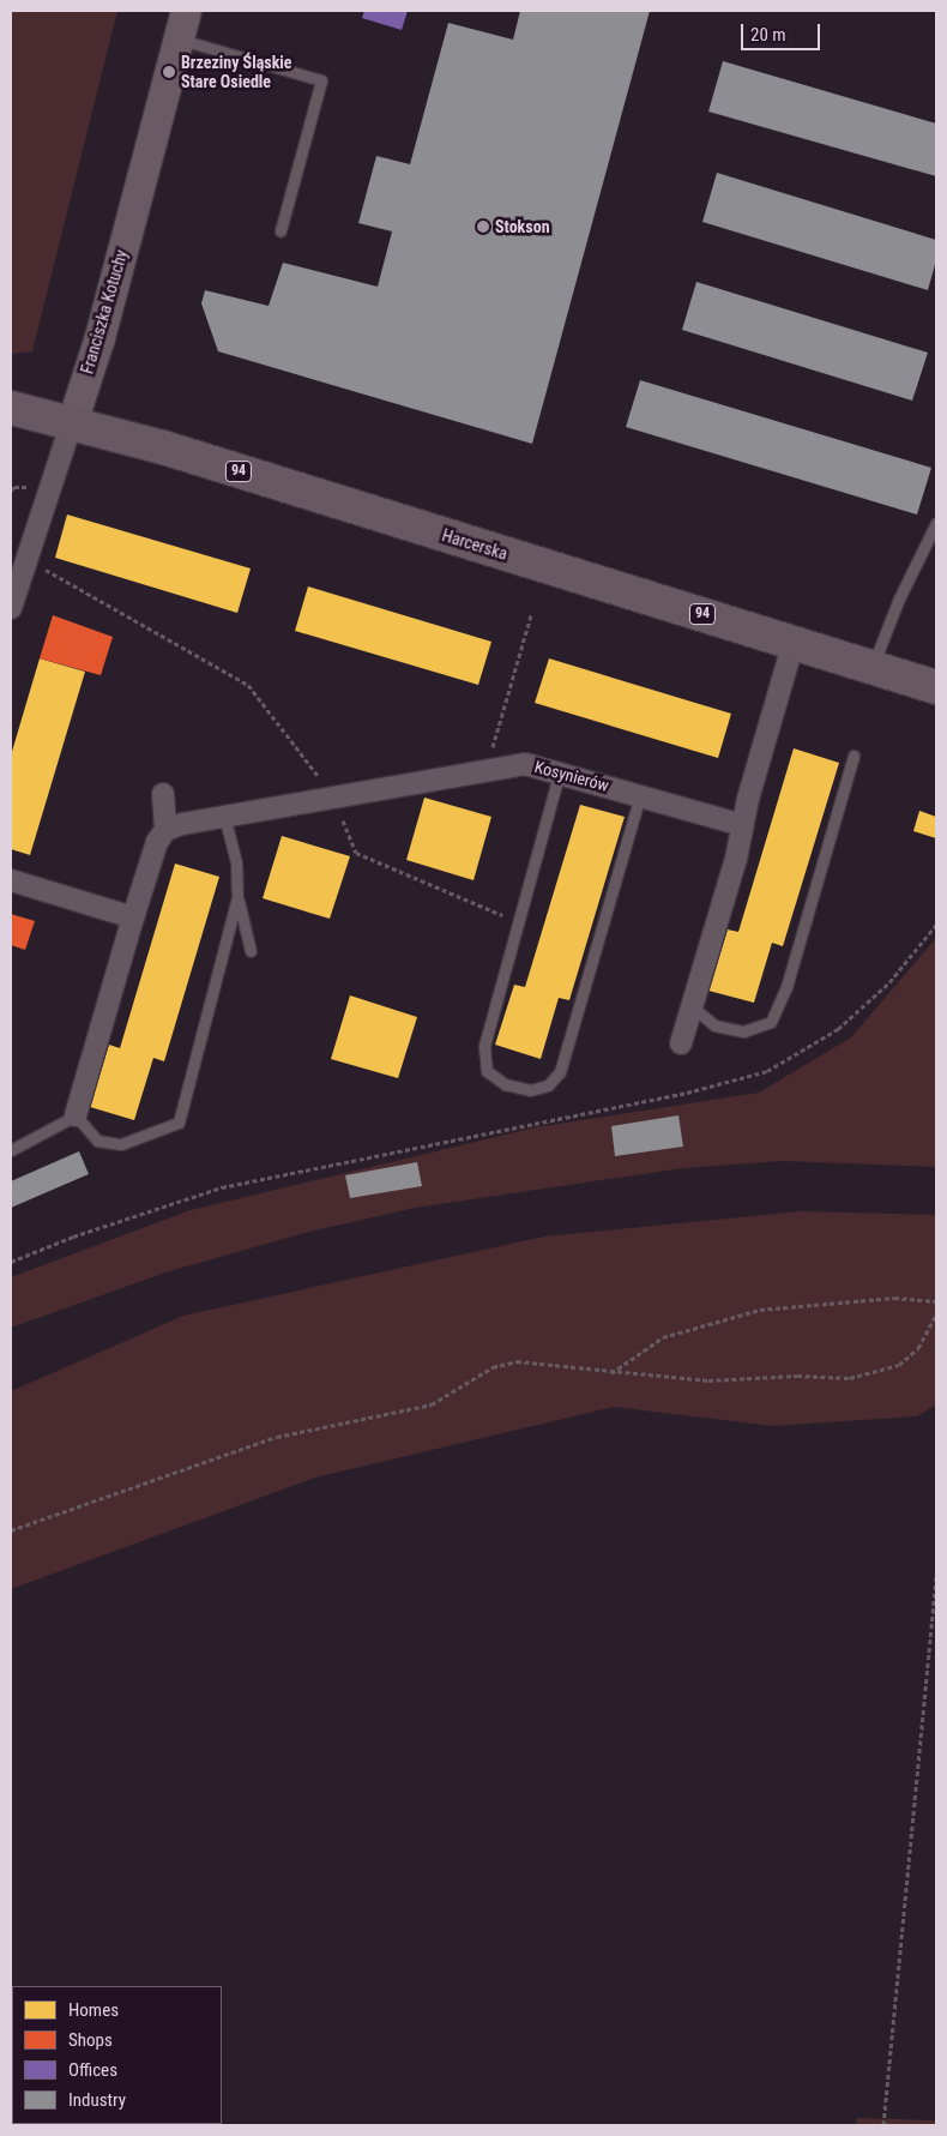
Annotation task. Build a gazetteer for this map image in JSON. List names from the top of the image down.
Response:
{
  "streets": {
    "main road": ["94", "Harcerska"],
    "street": ["Franciszka Kotuchy", "Kosynierów"]
  },
  "crossings": [
    ["Franciszka Kotuchy", "Harcerska"]
  ],
  "places": ["Brzeziny Śląskie Stare Osiedle", "Stokson"],
  "legend": [
    "Homes",
    "Shops",
    "Offices",
    "Industry"
  ],
  "scale_bar": "20 m"
}
